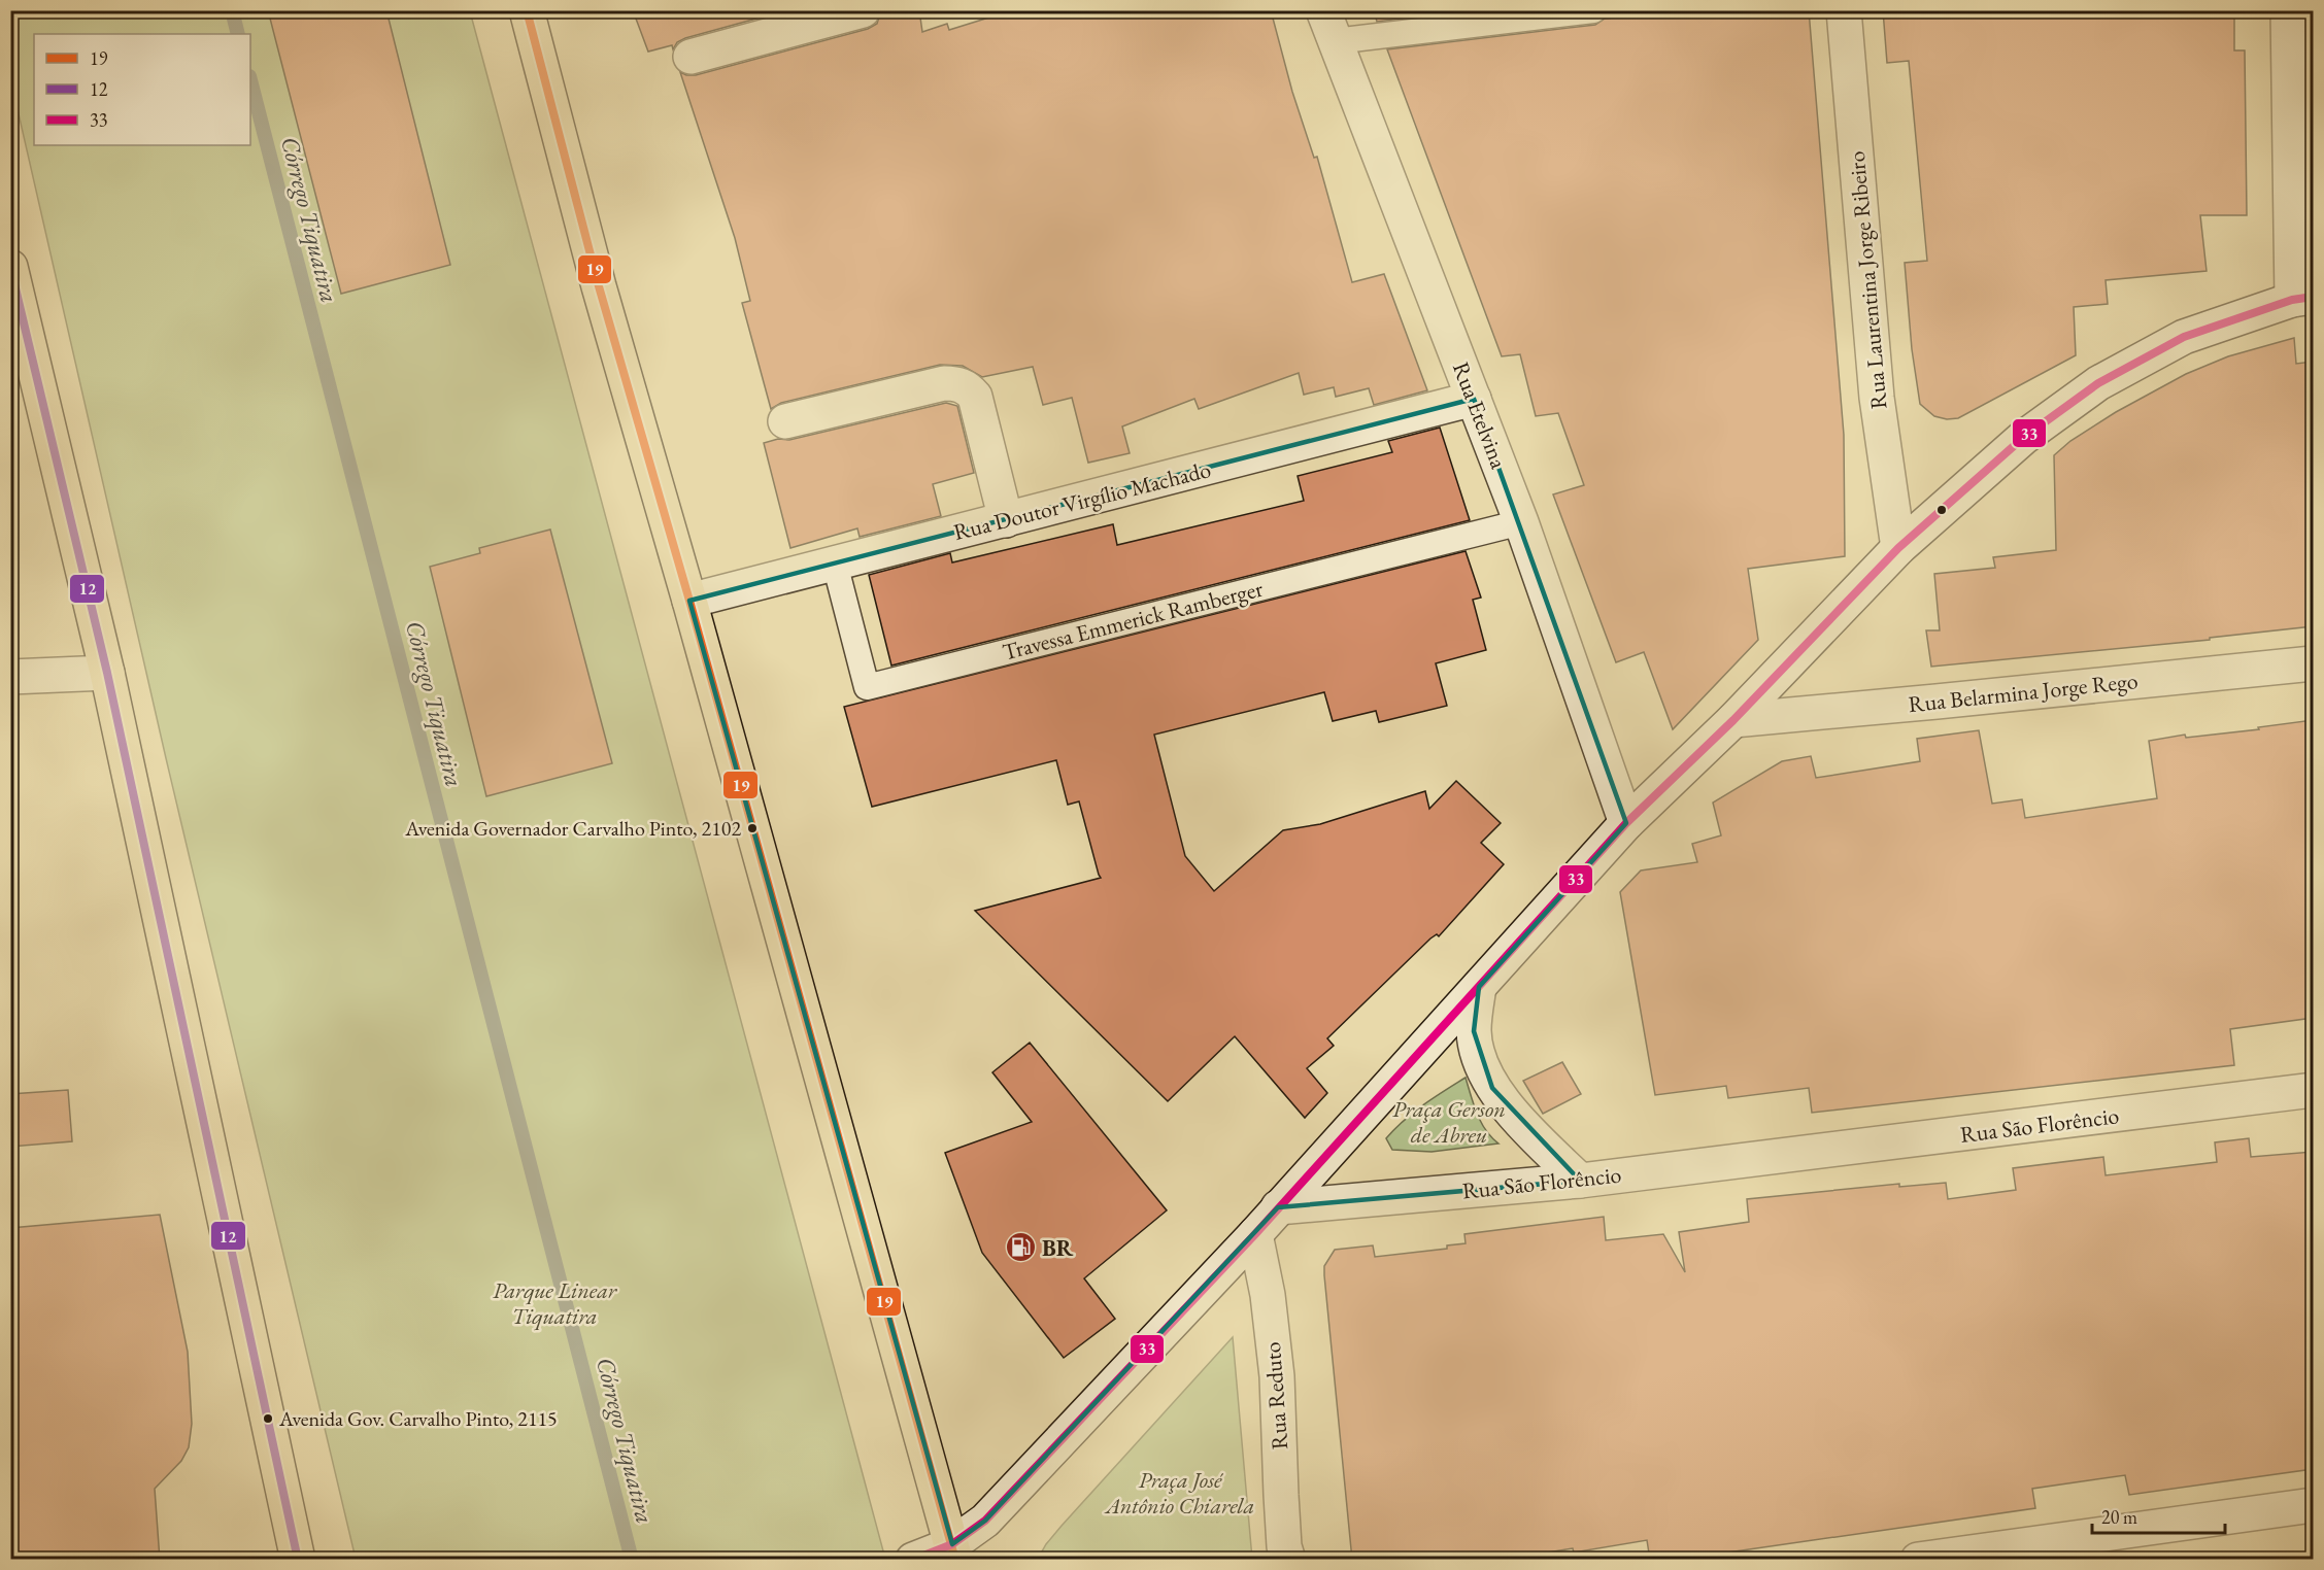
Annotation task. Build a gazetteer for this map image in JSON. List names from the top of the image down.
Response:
{
  "streets": {
    "street": [
      "Rua Laurentina Jorge Ribeiro",
      "Rua Etelvina",
      "Rua Doutor Virgílio Machado",
      "Rua Belarmina Jorge Rego",
      "Rua São Florêncio",
      "Rua Reduto"
    ],
    "lane": ["Travessa Emmerick Ramberger"]
  },
  "crossings": [
    ["Rua Etelvina", "Rua Doutor Virgílio Machado"],
    ["Rua Etelvina", "Travessa Emmerick Ramberger"],
    ["Rua Doutor Virgílio Machado", "Travessa Emmerick Ramberger"]
  ],
  "water": ["Córrego Tiquatira"],
  "parks": ["Praça Gerson de Abreu", "Parque Linear Tiquatira", "Praça José Antônio Chiarela"],
  "places": {
    "other": ["Avenida Governador Carvalho Pinto, 2102", "Avenida Gov. Carvalho Pinto, 2115"],
    "fuel station": ["BR"]
  },
  "lines": ["transit line 19", "transit line 12", "transit line 33"],
  "legend": ["19", "12", "33"],
  "scale_bar": "20 m"
}
